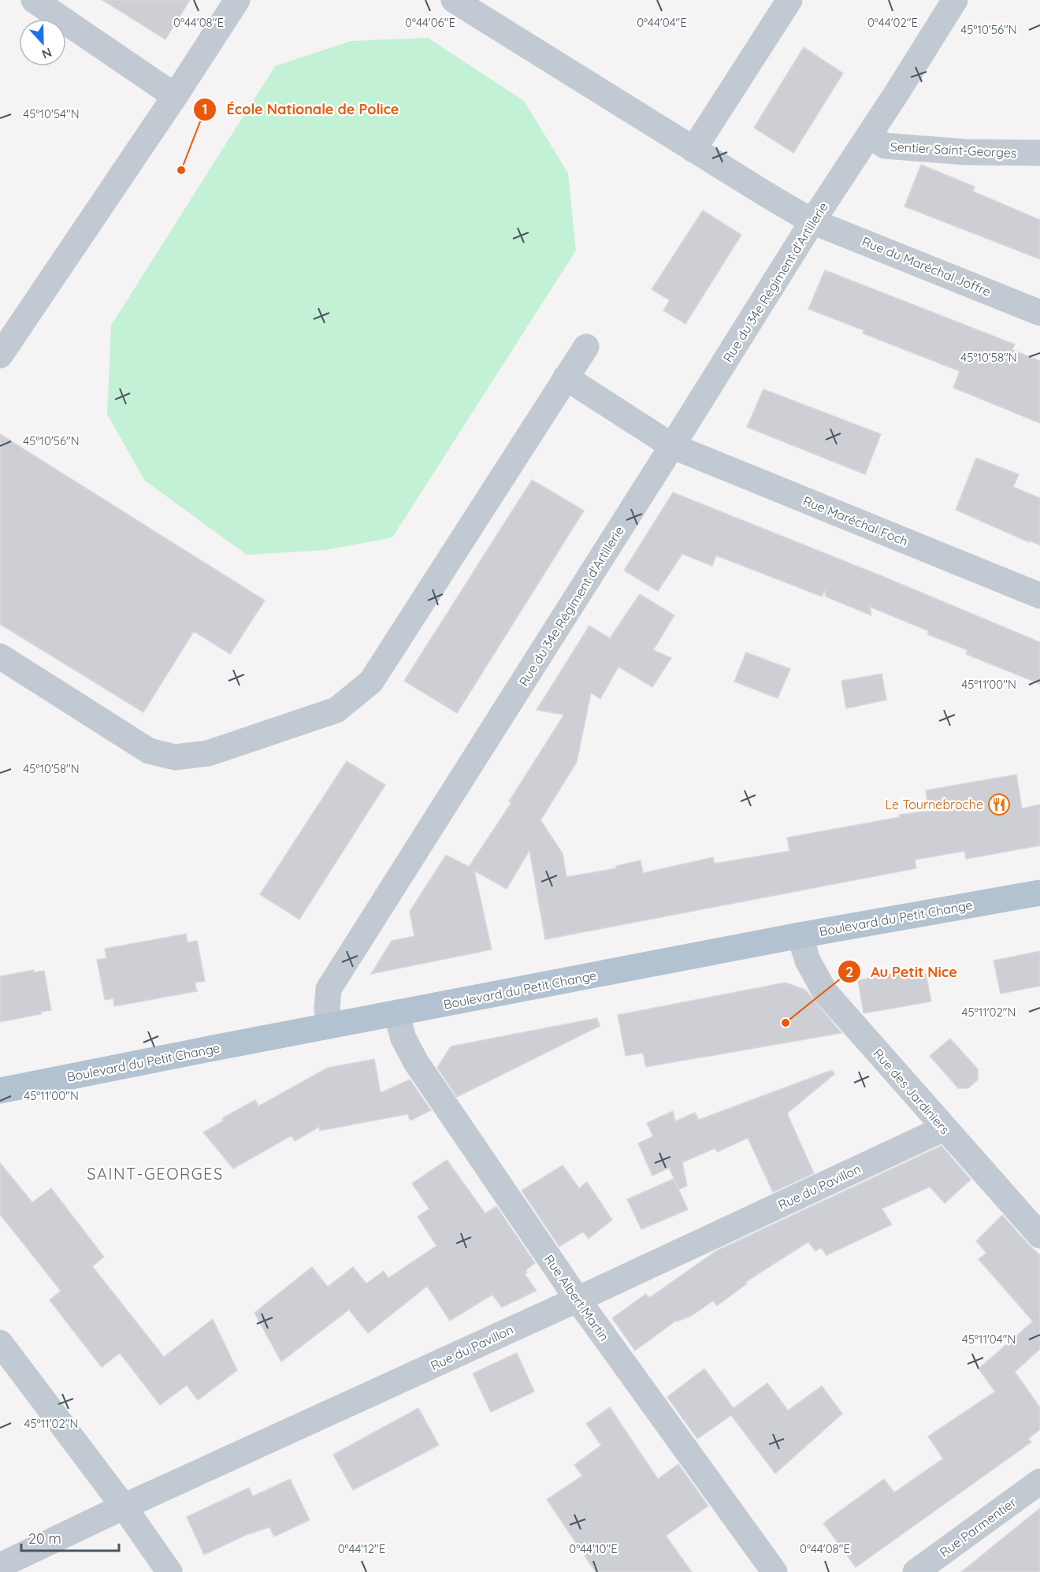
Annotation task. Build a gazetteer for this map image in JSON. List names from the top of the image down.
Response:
{
  "streets": {
    "main road": ["Boulevard du Petit Change"],
    "street": [
      "Sentier Saint-Georges",
      "Rue du Maréchal Joffre",
      "Rue du 34e Régiment d'Artillerie",
      "Rue Maréchal Foch",
      "Rue des Jardiniers",
      "Rue du Pavillon",
      "Rue Albert Martin",
      "Rue Parmentier"
    ]
  },
  "crossings": [
    ["Sentier Saint-Georges", "Rue du 34e Régiment d'Artillerie"],
    ["Rue du Maréchal Joffre", "Rue du 34e Régiment d'Artillerie"],
    ["Rue du 34e Régiment d'Artillerie", "Rue Maréchal Foch"],
    ["Rue du 34e Régiment d'Artillerie", "Boulevard du Petit Change"],
    ["Boulevard du Petit Change", "Rue des Jardiniers"],
    ["Boulevard du Petit Change", "Rue Albert Martin"],
    ["Rue des Jardiniers", "Rue du Pavillon"],
    ["Rue du Pavillon", "Rue Albert Martin"]
  ],
  "districts": ["SAINT-GEORGES"],
  "places": {
    "other": ["École Nationale de Police", "Au Petit Nice"],
    "restaurant": ["Le Tournebroche"]
  },
  "scale_bar": "20 m",
  "north": "bottom",
  "coordinates": [
    "0°44'08\"E",
    "0°44'04\"E",
    "0°44'02\"E",
    "0°44'06\"E",
    "45°10'56\"N",
    "45°10'54\"N",
    "45°10'58\"N",
    "45°11'00\"N",
    "45°11'02\"N",
    "45°11'04\"N",
    "0°44'12\"E",
    "0°44'10\"E"
  ]
}
